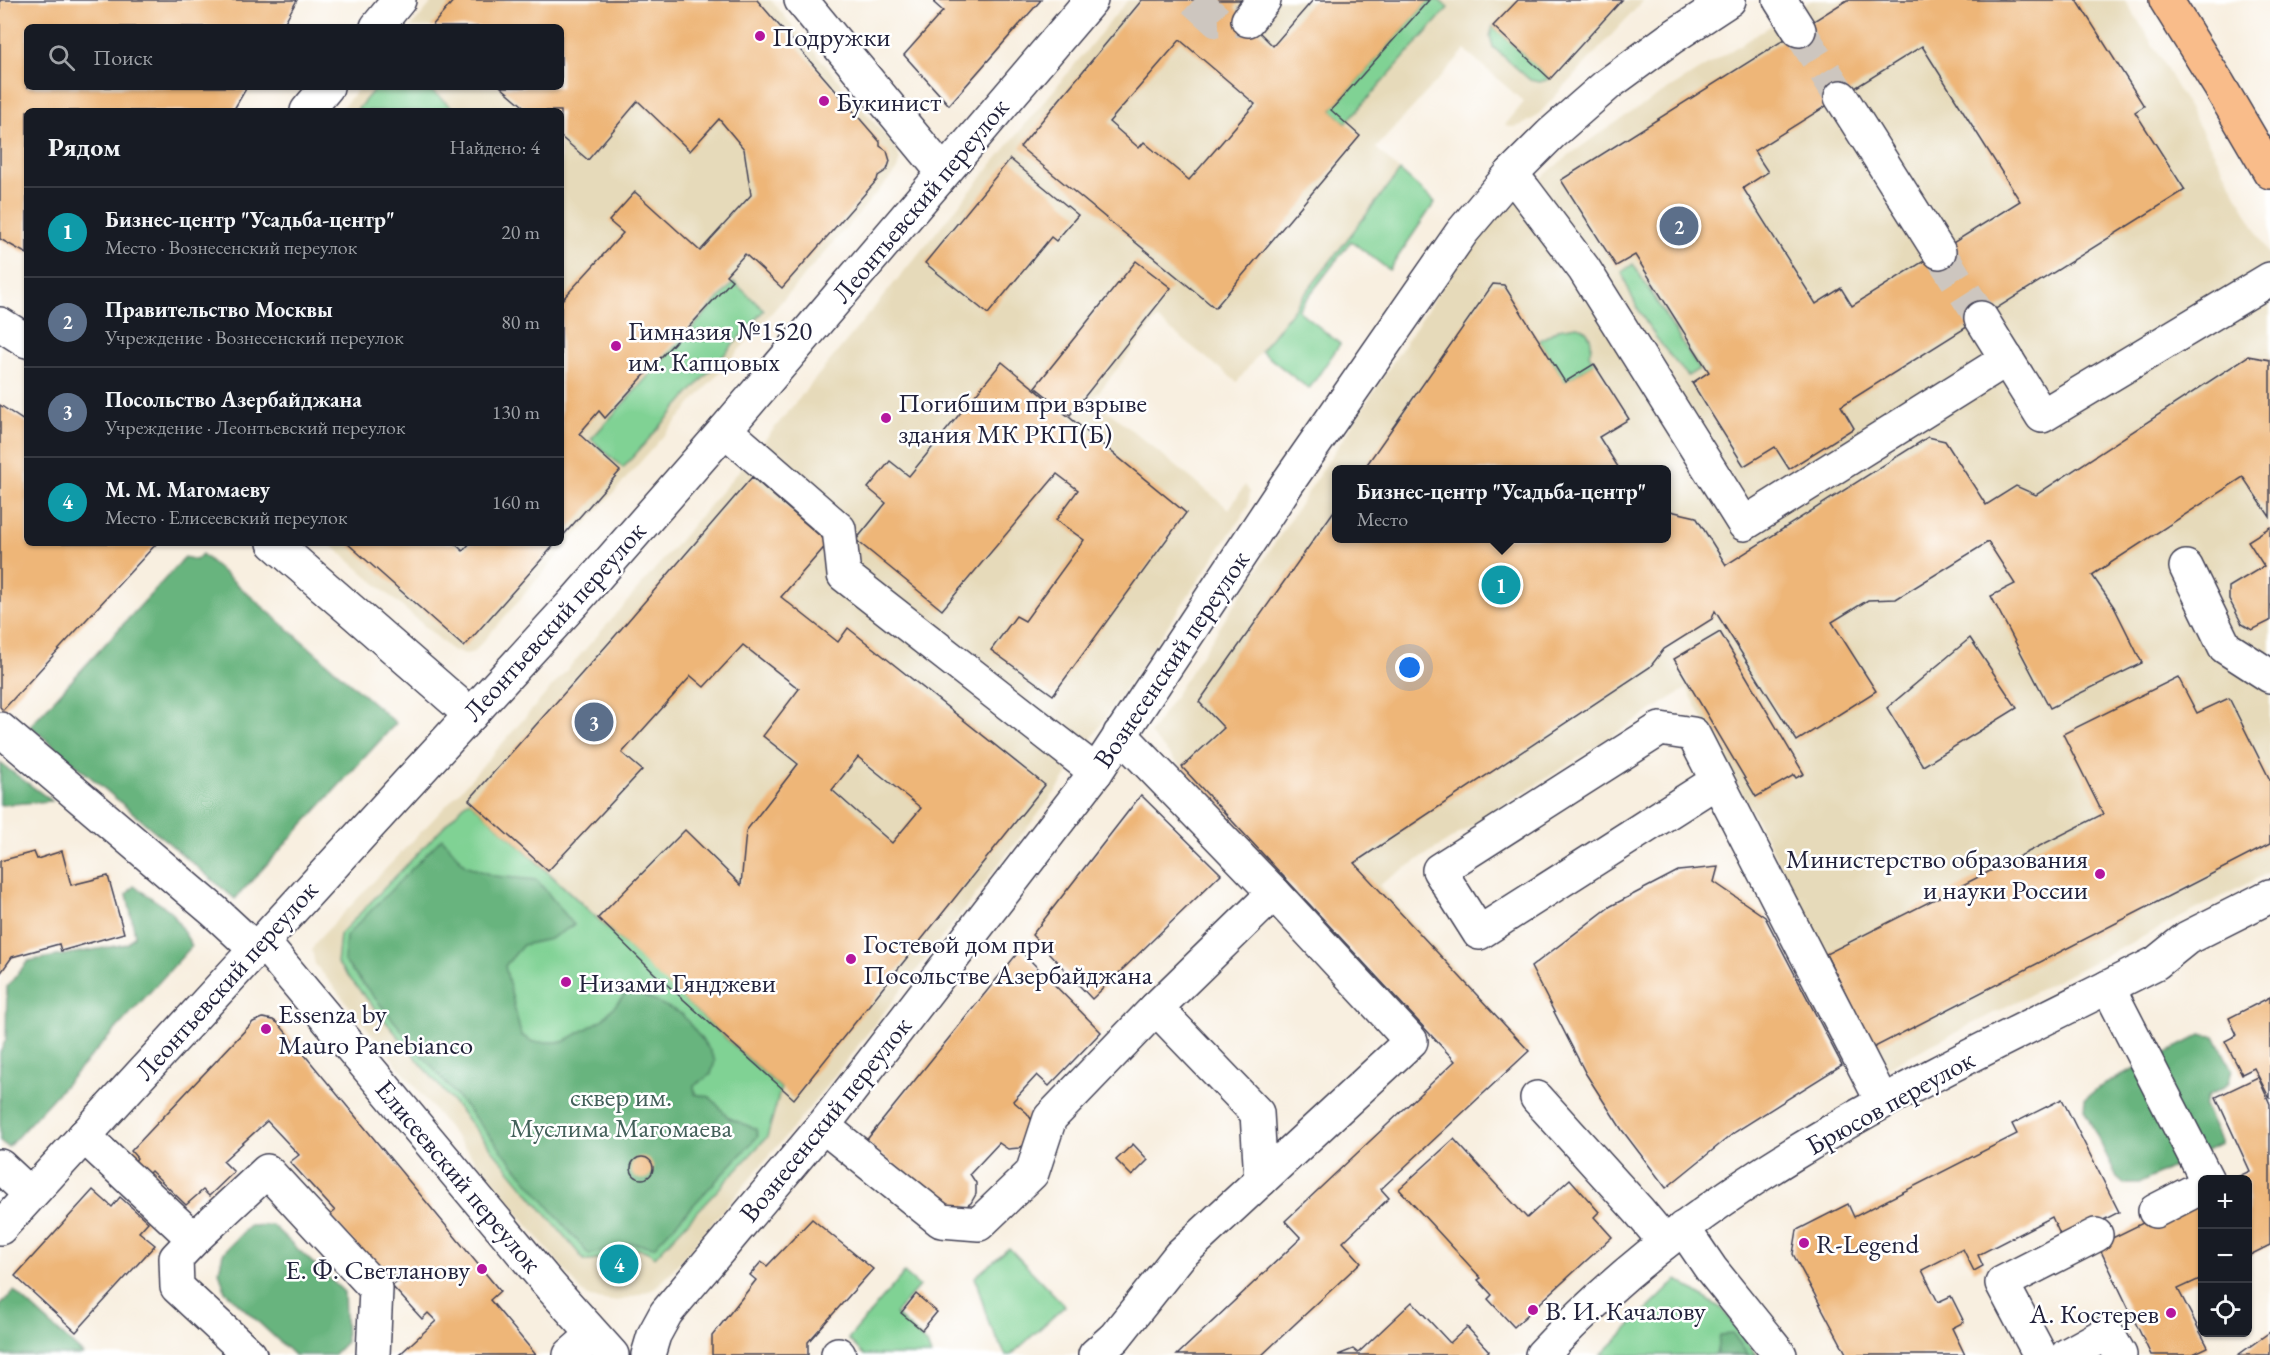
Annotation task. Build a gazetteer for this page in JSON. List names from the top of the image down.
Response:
{
  "streets": {
    "street": [
      "Леонтьевский переулок",
      "Вознесенский переулок",
      "Брюсов переулок",
      "Елисеевский переулок"
    ]
  },
  "crossings": [
    ["Леонтьевский переулок", "Елисеевский переулок"]
  ],
  "parks": ["сквер им. Муслима Магомаева"],
  "places": [
    "Подружки",
    "Букинист",
    "Гимназия №1520 им. Капцовых",
    "Погибшим при взрыве здания МК РКП(Б)",
    "Министерство образования и науки России",
    "Гостевой дом при Посольстве Азербайджана",
    "Низами Гянджеви",
    "Essenza by Mauro Panebianco",
    "R-Legend",
    "Е. Ф. Светланову",
    "В. И. Качалову",
    "А. Костерев"
  ],
  "page": {
    "search": "Поиск",
    "heading": ["Рядом", "Найдено: 4"],
    "list": [
      {
        "mark": "1",
        "name": "Бизнес-центр \"Усадьба-центр\"",
        "note": "Место · Вознесенский переулок",
        "value": "20 m"
      },
      {
        "mark": "2",
        "name": "Правительство Москвы",
        "note": "Учреждение · Вознесенский переулок",
        "value": "80 m"
      },
      {
        "mark": "3",
        "name": "Посольство Азербайджана",
        "note": "Учреждение · Леонтьевский переулок",
        "value": "130 m"
      },
      {
        "mark": "4",
        "name": "М. М. Магомаеву",
        "note": "Место · Елисеевский переулок",
        "value": "160 m"
      }
    ],
    "pins": [
      "2",
      "1",
      "3",
      "4"
    ],
    "popup": ["Бизнес-центр \"Усадьба-центр\"", "Место"],
    "map_buttons": ["+", "−"]
  }
}
